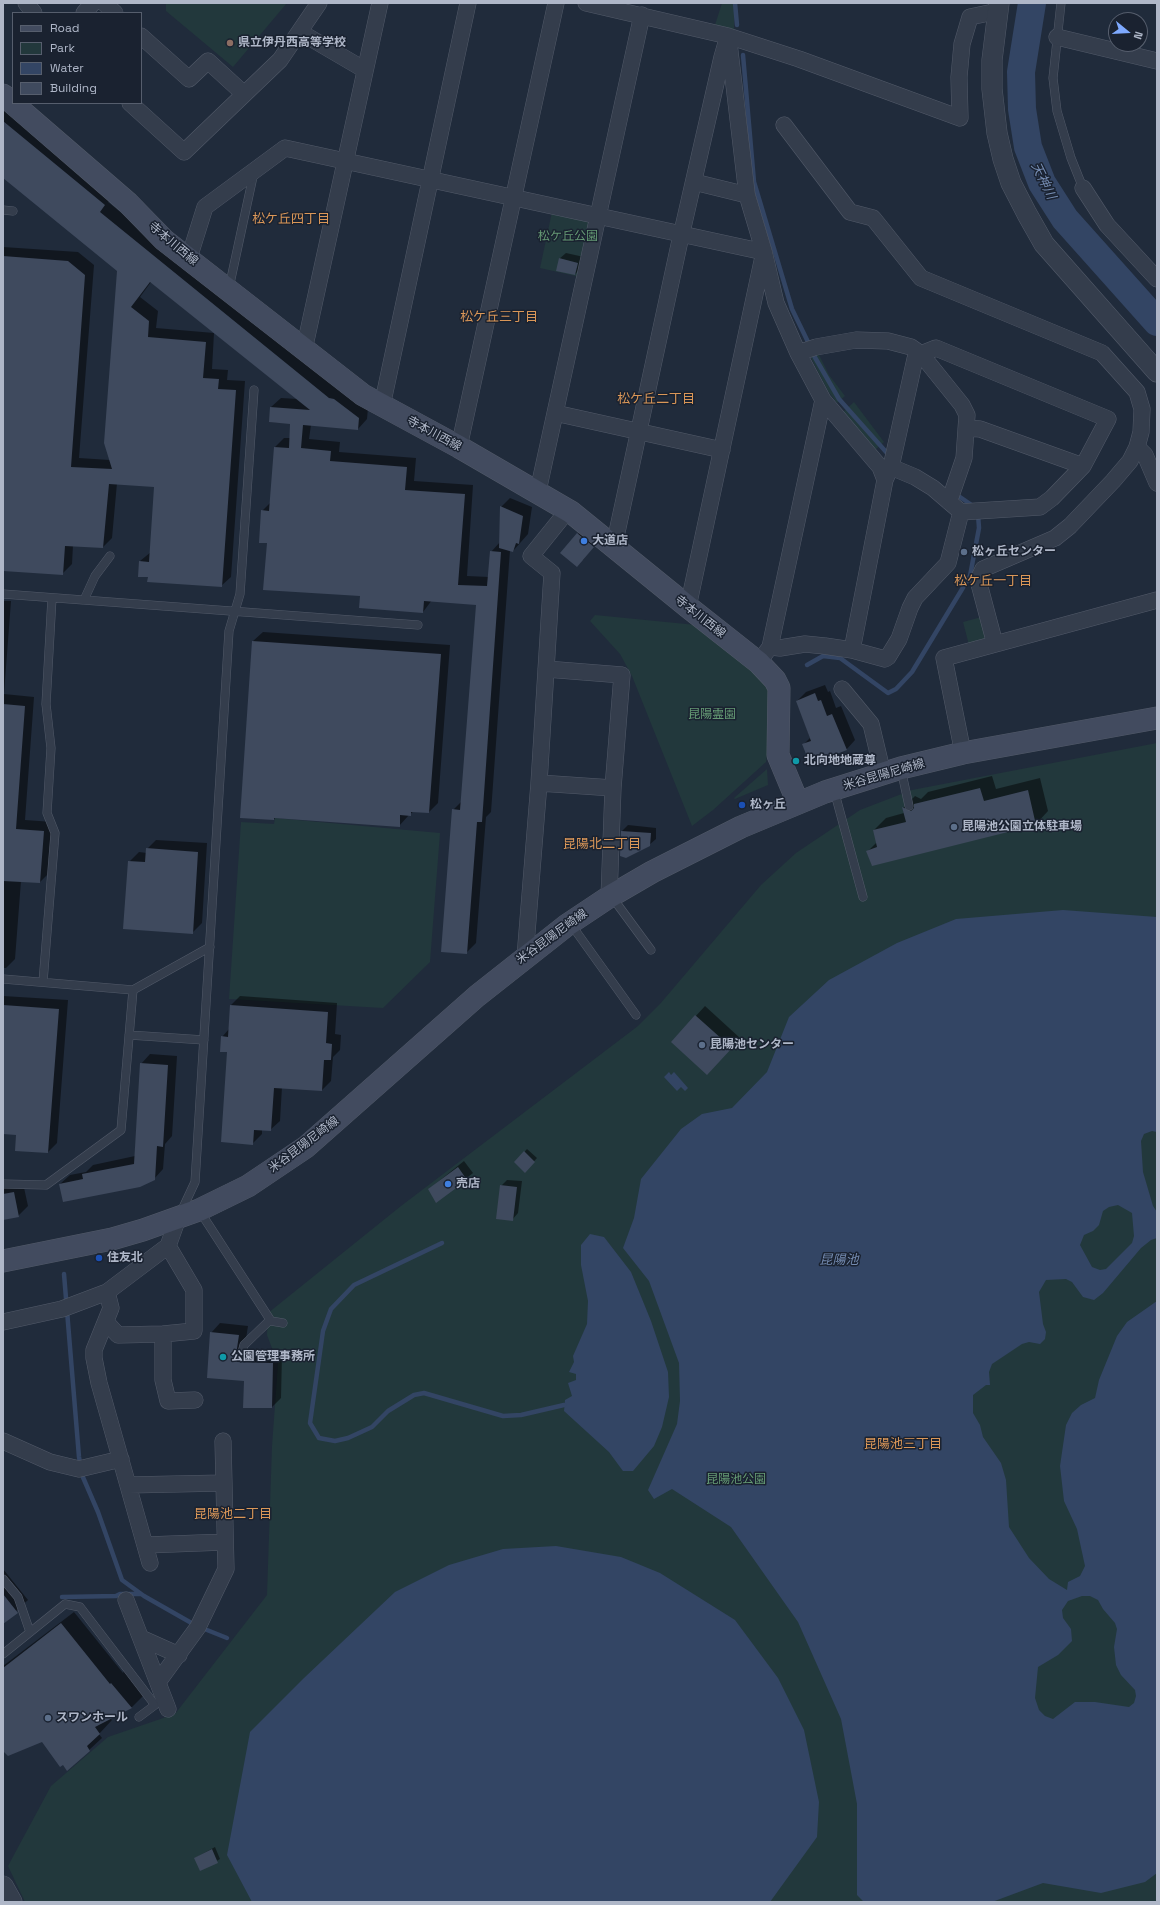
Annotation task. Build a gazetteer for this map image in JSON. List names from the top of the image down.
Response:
{
  "streets": {
    "main road": ["寺本川西線", "米谷昆陽尼崎線"]
  },
  "crossings": [
    ["寺本川西線", "米谷昆陽尼崎線"]
  ],
  "districts": [
    "松ケ丘四丁目",
    "松ケ丘三丁目",
    "松ケ丘二丁目",
    "松ケ丘一丁目",
    "昆陽北二丁目",
    "昆陽池三丁目",
    "昆陽池二丁目"
  ],
  "water": ["天神川", "昆陽池"],
  "parks": ["松ケ丘公園", "昆陽霊園", "昆陽池公園"],
  "places": [
    "県立伊丹西高等学校",
    "大道店",
    "松ヶ丘センター",
    "北向地地蔵尊",
    "松ヶ丘",
    "昆陽池公園立体駐車場",
    "昆陽池センター",
    "売店",
    "住友北",
    "公園管理事務所",
    "スワンホール"
  ],
  "legend": [
    "Road",
    "Park",
    "Water",
    "Building"
  ],
  "north": "right"
}
